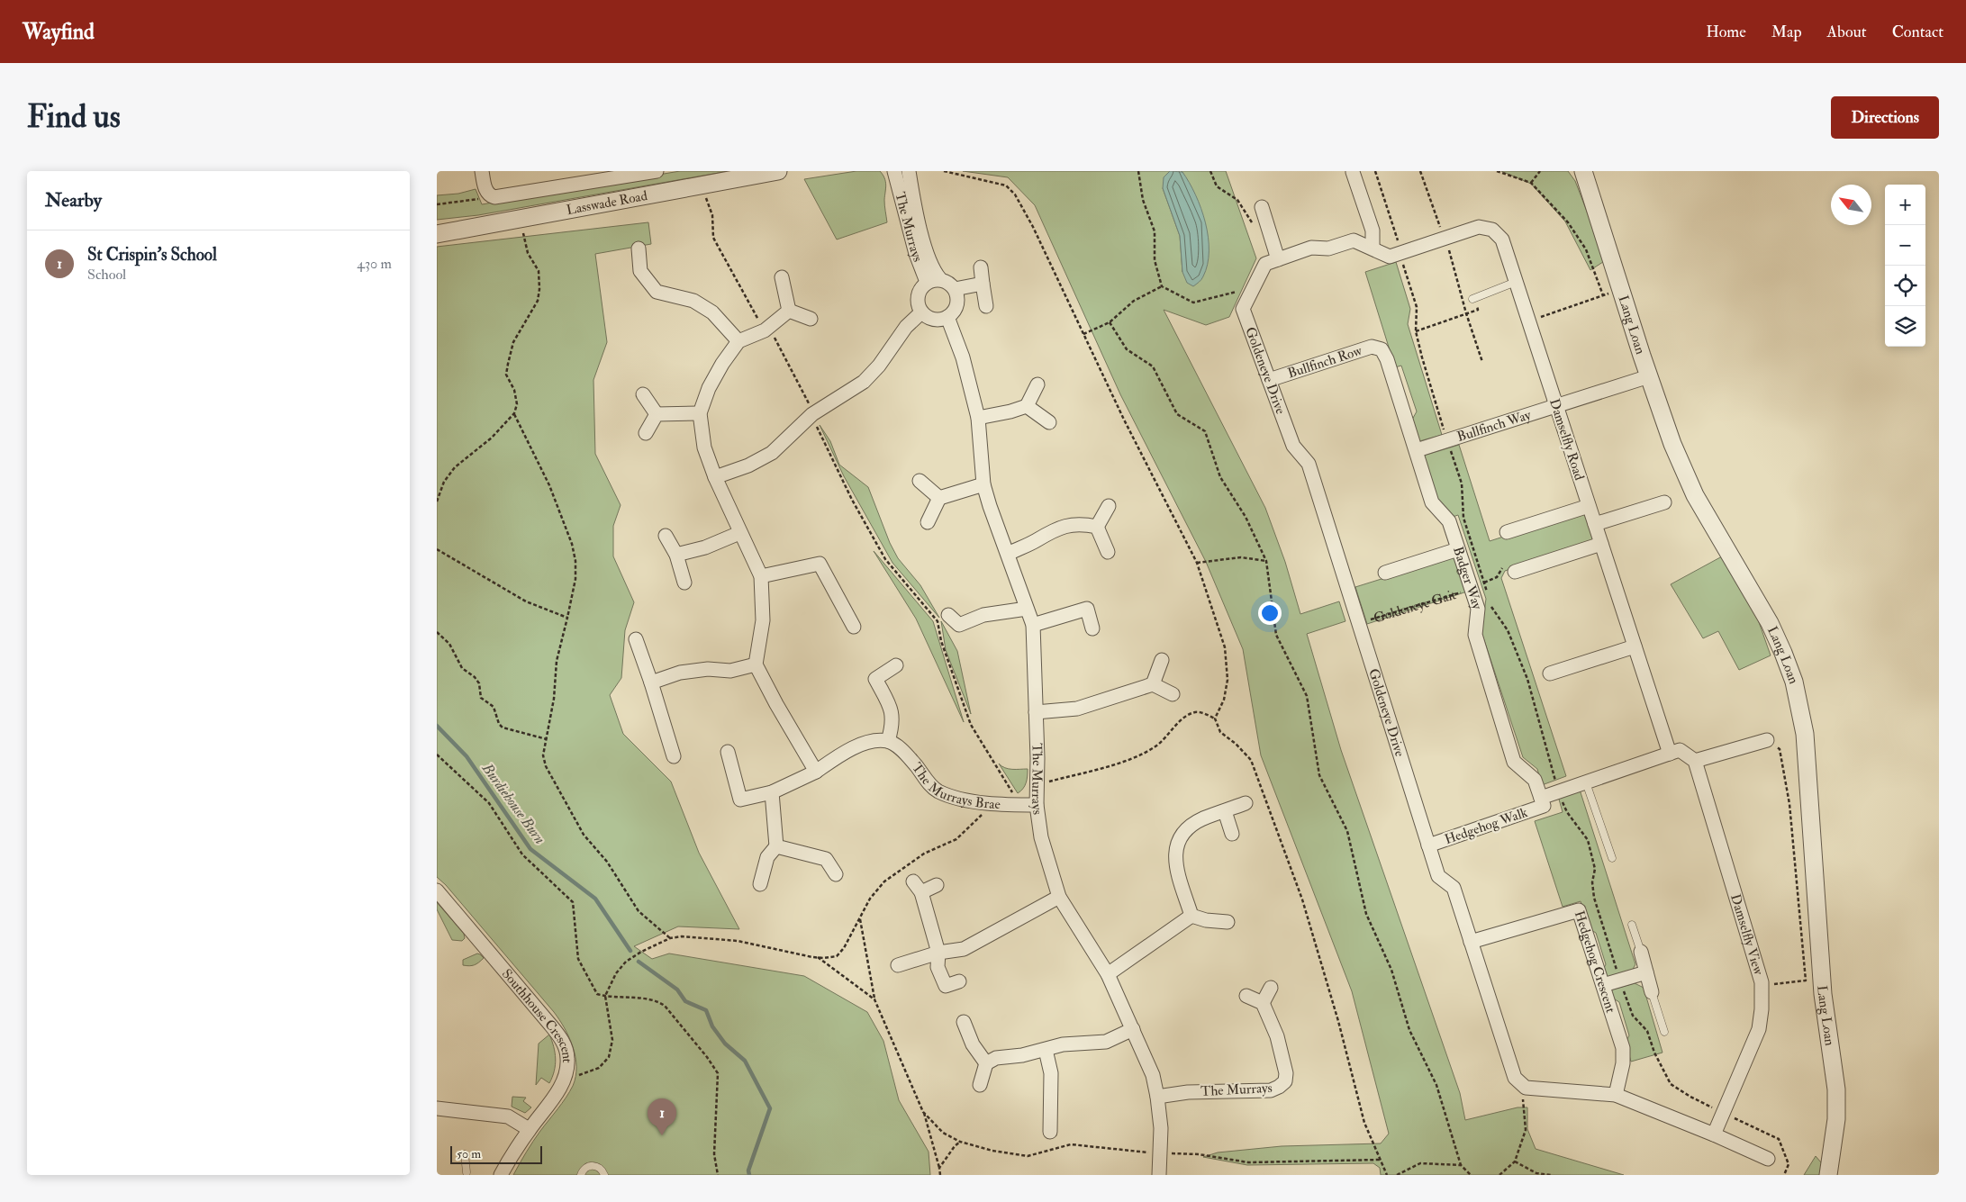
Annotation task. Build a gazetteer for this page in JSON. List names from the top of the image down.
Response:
{
  "streets": {
    "street": [
      "Lasswade Road",
      "The Murrays",
      "Lang Loan",
      "Bullfinch Row",
      "Goldeneye Drive",
      "Bullfinch Way",
      "Damselfly Road",
      "Badger Way",
      "The Murrays Brae",
      "Hedgehog Walk",
      "Damselfly View",
      "Hedgehog Crescent",
      "Southhouse Crescent"
    ],
    "path": ["Goldeneye Gait"]
  },
  "crossings": [
    ["The Murrays", "The Murrays Brae"],
    ["Lang Loan", "Bullfinch Way"],
    ["Bullfinch Row", "Goldeneye Drive"],
    ["Bullfinch Row", "Badger Way"],
    ["Goldeneye Drive", "Damselfly Road"],
    ["Goldeneye Drive", "Goldeneye Gait"],
    ["Goldeneye Drive", "Hedgehog Walk"],
    ["Goldeneye Drive", "Hedgehog Crescent"],
    ["Bullfinch Way", "Damselfly Road"],
    ["Bullfinch Way", "Badger Way"],
    ["Damselfly Road", "Hedgehog Walk"],
    ["Badger Way", "Goldeneye Gait"],
    ["Badger Way", "Hedgehog Walk"]
  ],
  "water": ["Burdiehouse Burn"],
  "scale_bar": "50 m",
  "north": "top left",
  "page": {
    "header": "Wayfind",
    "nav": [
      "Home",
      "Map",
      "About",
      "Contact"
    ],
    "buttons": "Directions",
    "title": "Find us",
    "heading": "Nearby",
    "map_buttons": ["+", "−"],
    "list": [
      {
        "mark": "1",
        "name": "St Crispin's School",
        "note": "School",
        "value": "430 m"
      }
    ],
    "pins": "1",
    "scale": "50 m"
  }
}
